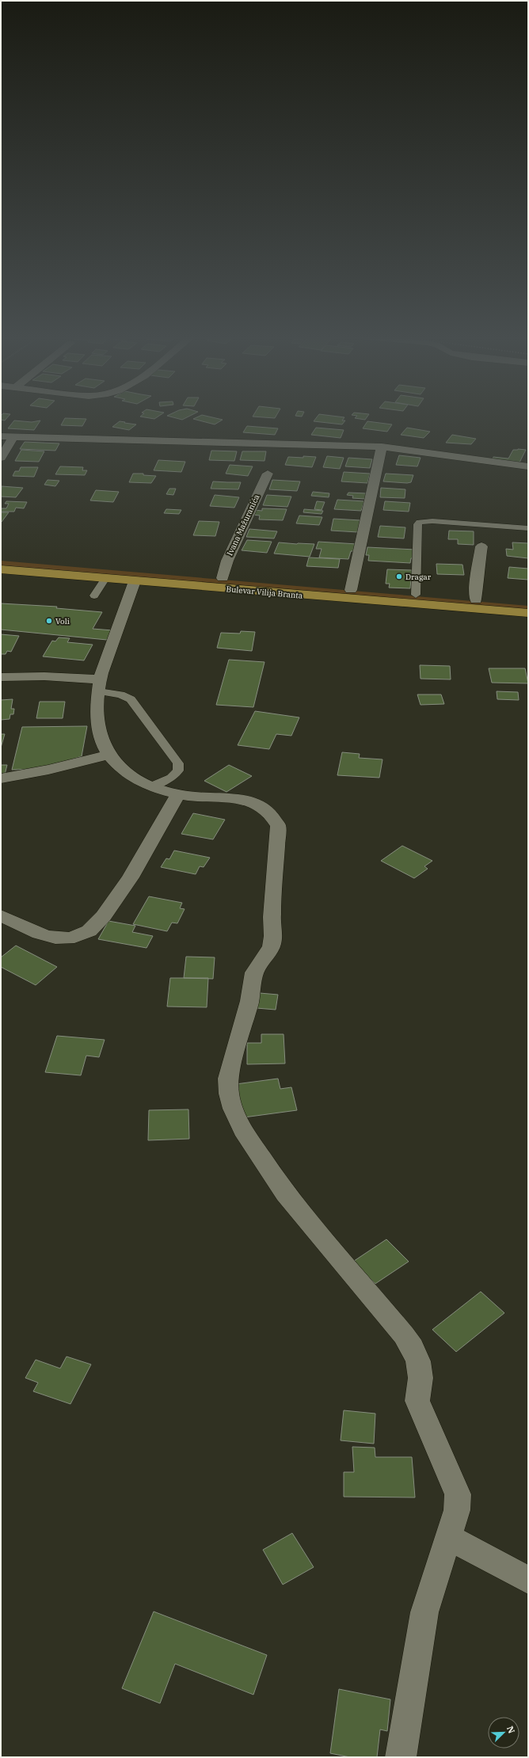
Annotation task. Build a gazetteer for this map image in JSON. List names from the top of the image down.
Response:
{
  "streets": {
    "main road": ["Bulevar Vilija Branta"],
    "street": ["Ivana Mažuranića"]
  },
  "crossings": [
    ["Ivana Mažuranića", "Bulevar Vilija Branta"]
  ],
  "places": ["Dragar", "Voli"],
  "north": "top right"
}
